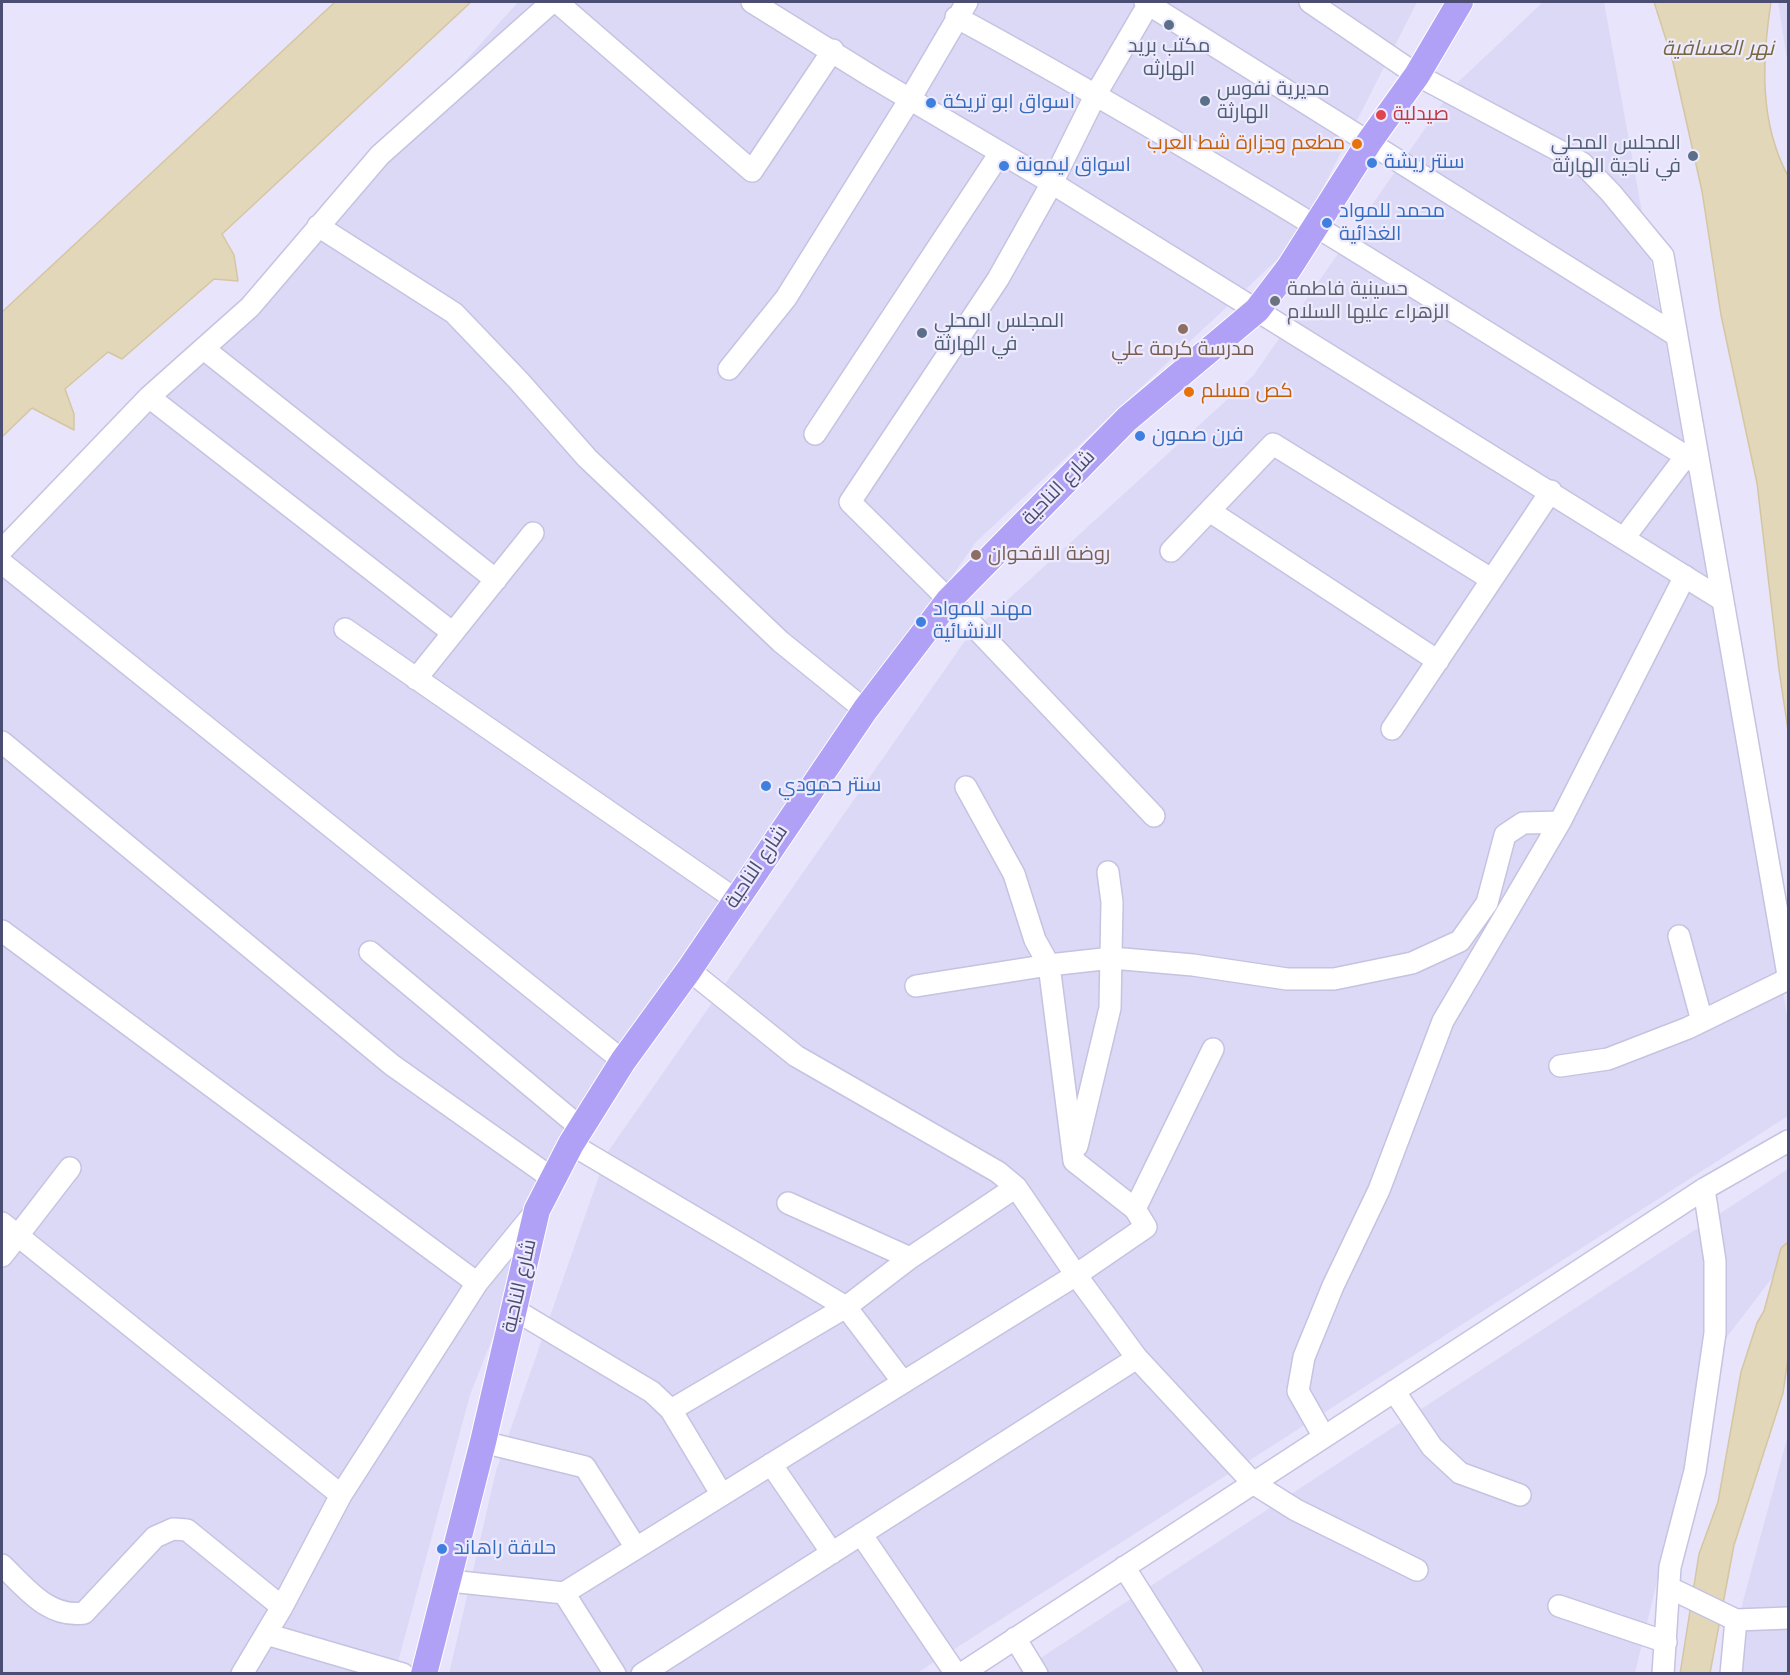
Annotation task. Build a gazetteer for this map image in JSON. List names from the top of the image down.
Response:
{
  "streets": {
    "main road": ["شارع الناحية"]
  },
  "water": ["نهر العسافية"],
  "places": [
    "مكتب بريد الهارثه",
    "مديرية نفوس الهارثة",
    "اسواق ابو تريكة",
    "صيدلية",
    "مطعم وجزارة شط العرب",
    "المجلس المحلي في ناحية الهارثة",
    "سنتر ريشة",
    "اسواق ليمونة",
    "محمد للمواد الغذائية",
    "حسينية فاطمة الزهراء عليها السلام",
    "مدرسة كرمة علي",
    "المجلس المحلي في الهارثة",
    "كص مسلم",
    "فرن صمون",
    "روضة الاقحوان",
    "مهند للمواد الانشائية",
    "سنتر حمودي",
    "حلاقة راهاند"
  ]
}
